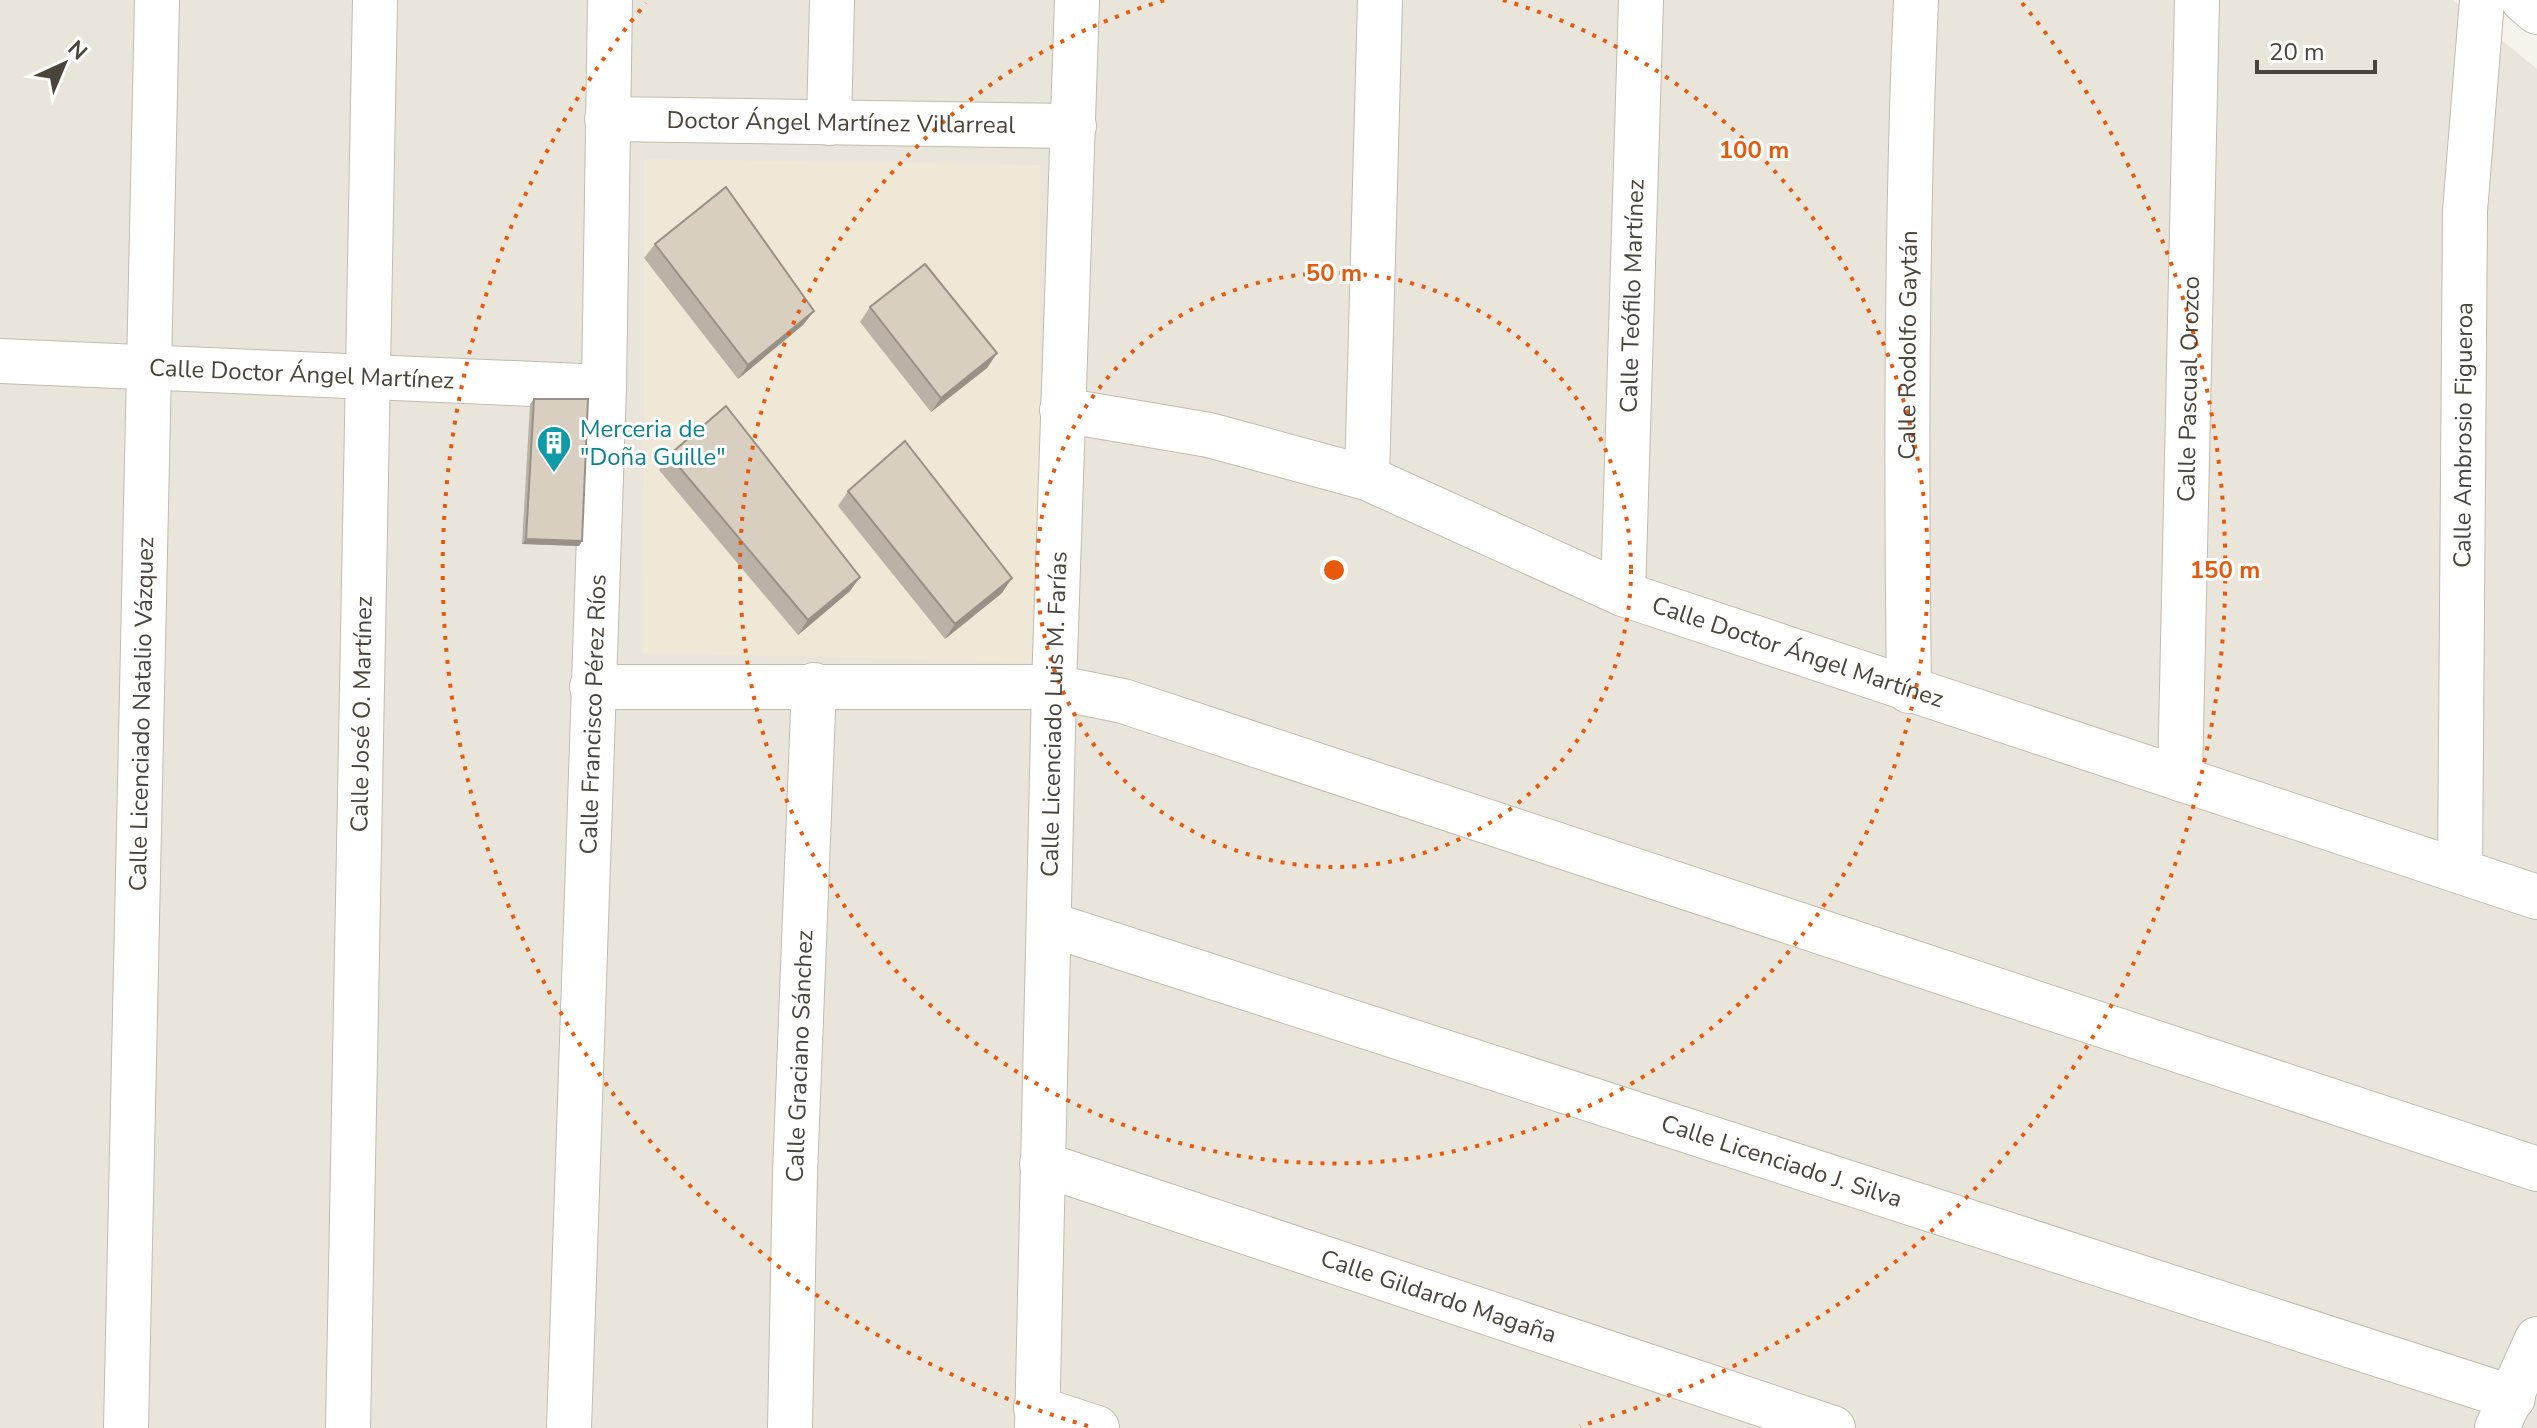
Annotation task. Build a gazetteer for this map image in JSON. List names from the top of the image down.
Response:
{
  "streets": {
    "street": [
      "Doctor Ángel Martínez Villarreal",
      "Calle Teófilo Martínez",
      "Calle Rodolfo Gaytán",
      "Calle Doctor Ángel Martínez",
      "Calle Pascual Orozco",
      "Calle Ambrosio Figueroa",
      "Calle Licenciado Natalio Vázquez",
      "Calle José O. Martínez",
      "Calle Francisco Pérez Ríos",
      "Calle Licenciado Luis M. Farías",
      "Calle Graciano Sánchez",
      "Calle Licenciado J. Silva",
      "Calle Gildardo Magaña"
    ]
  },
  "crossings": [
    ["Doctor Ángel Martínez Villarreal", "Calle Francisco Pérez Ríos"],
    ["Doctor Ángel Martínez Villarreal", "Calle Licenciado Luis M. Farías"],
    ["Calle Teófilo Martínez", "Calle Doctor Ángel Martínez"],
    ["Calle Rodolfo Gaytán", "Calle Doctor Ángel Martínez"],
    ["Calle Doctor Ángel Martínez", "Calle Pascual Orozco"],
    ["Calle Doctor Ángel Martínez", "Calle Ambrosio Figueroa"],
    ["Calle Doctor Ángel Martínez", "Calle Licenciado Natalio Vázquez"],
    ["Calle Doctor Ángel Martínez", "Calle José O. Martínez"],
    ["Calle Doctor Ángel Martínez", "Calle Francisco Pérez Ríos"],
    ["Calle Doctor Ángel Martínez", "Calle Licenciado Luis M. Farías"],
    ["Calle Licenciado Luis M. Farías", "Calle Licenciado J. Silva"],
    ["Calle Licenciado Luis M. Farías", "Calle Gildardo Magaña"]
  ],
  "places": {
    "building": ["Merceria de \"Doña Guille\""]
  },
  "scale_bar": "20 m",
  "north": "top right",
  "rings": ["100 m", "50 m", "150 m"]
}
